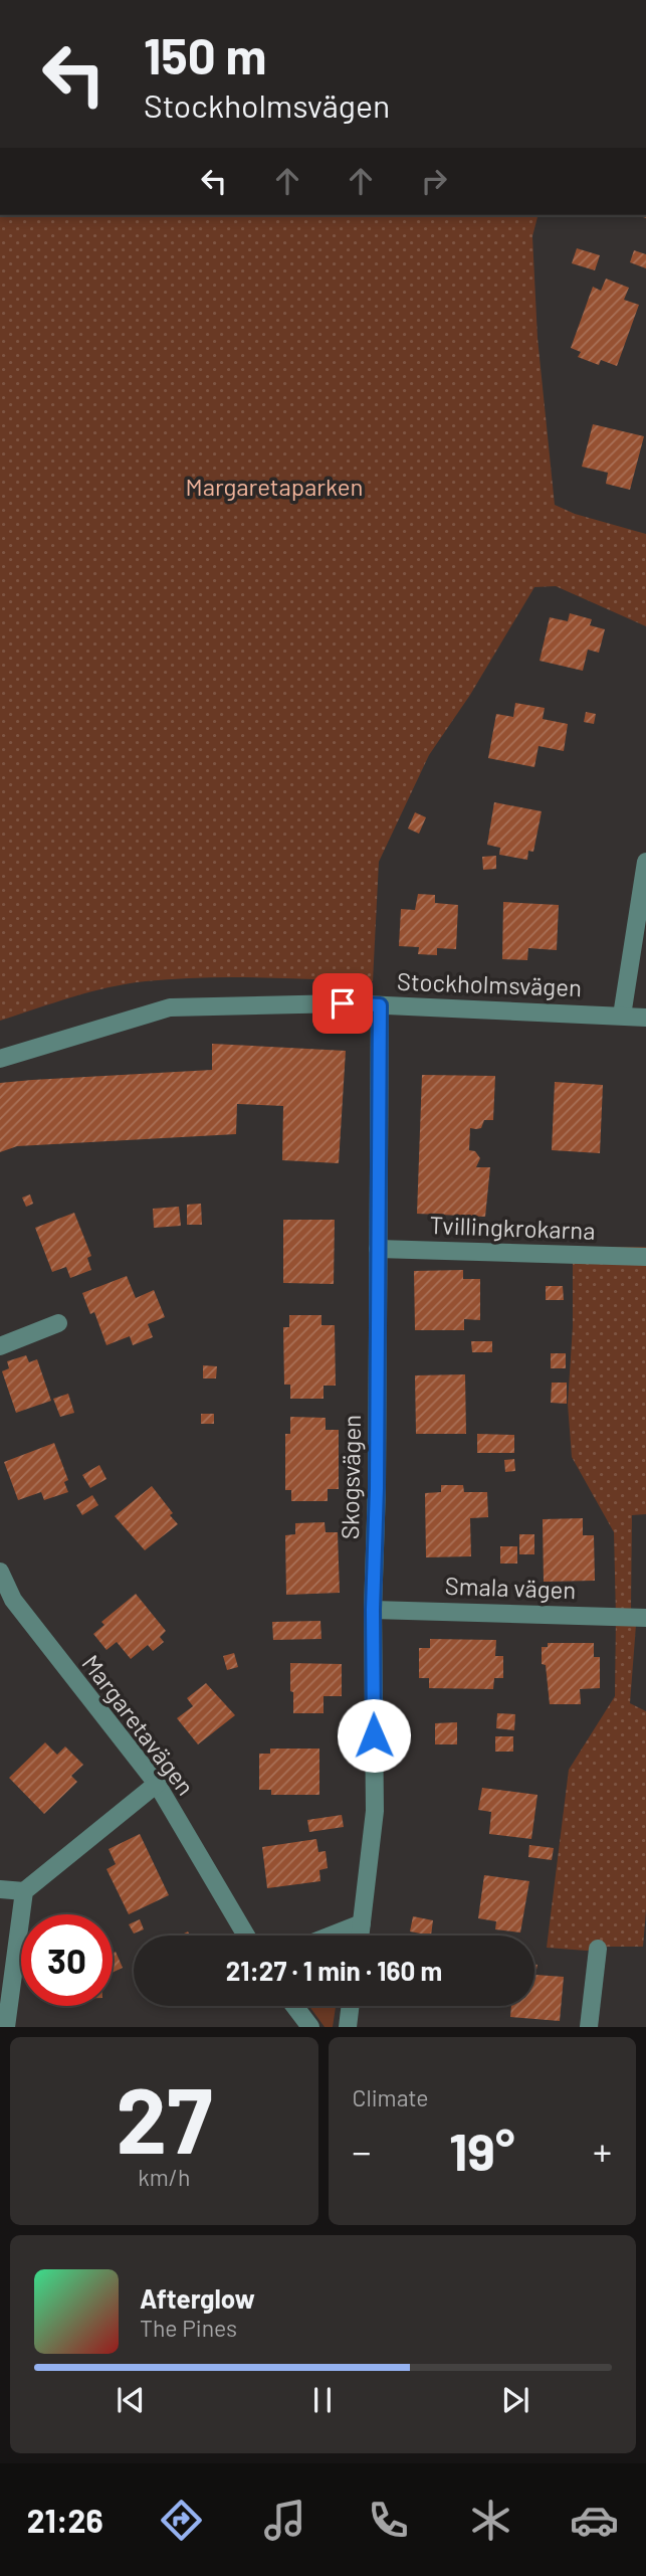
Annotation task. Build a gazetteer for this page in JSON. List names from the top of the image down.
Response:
{
  "streets": {
    "street": [
      "Stockholmsvägen",
      "Tvillingkrokarna",
      "Skogsvägen",
      "Smala vägen",
      "Margaretavägen"
    ]
  },
  "crossings": [
    ["Stockholmsvägen", "Skogsvägen"],
    ["Tvillingkrokarna", "Skogsvägen"],
    ["Skogsvägen", "Smala vägen"]
  ],
  "parks": ["Margaretaparken"],
  "page": {
    "turn": ["150 m", "Stockholmsvägen"],
    "limit": "30",
    "trip": "21:27 · 1 min · 160 m",
    "tile": [
      ["27", "km/h"],
      "Climate"
    ],
    "heat": ["−", "19°", "+"],
    "song": ["Afterglow", "The Pines"],
    "tabs": "21:26"
  }
}
